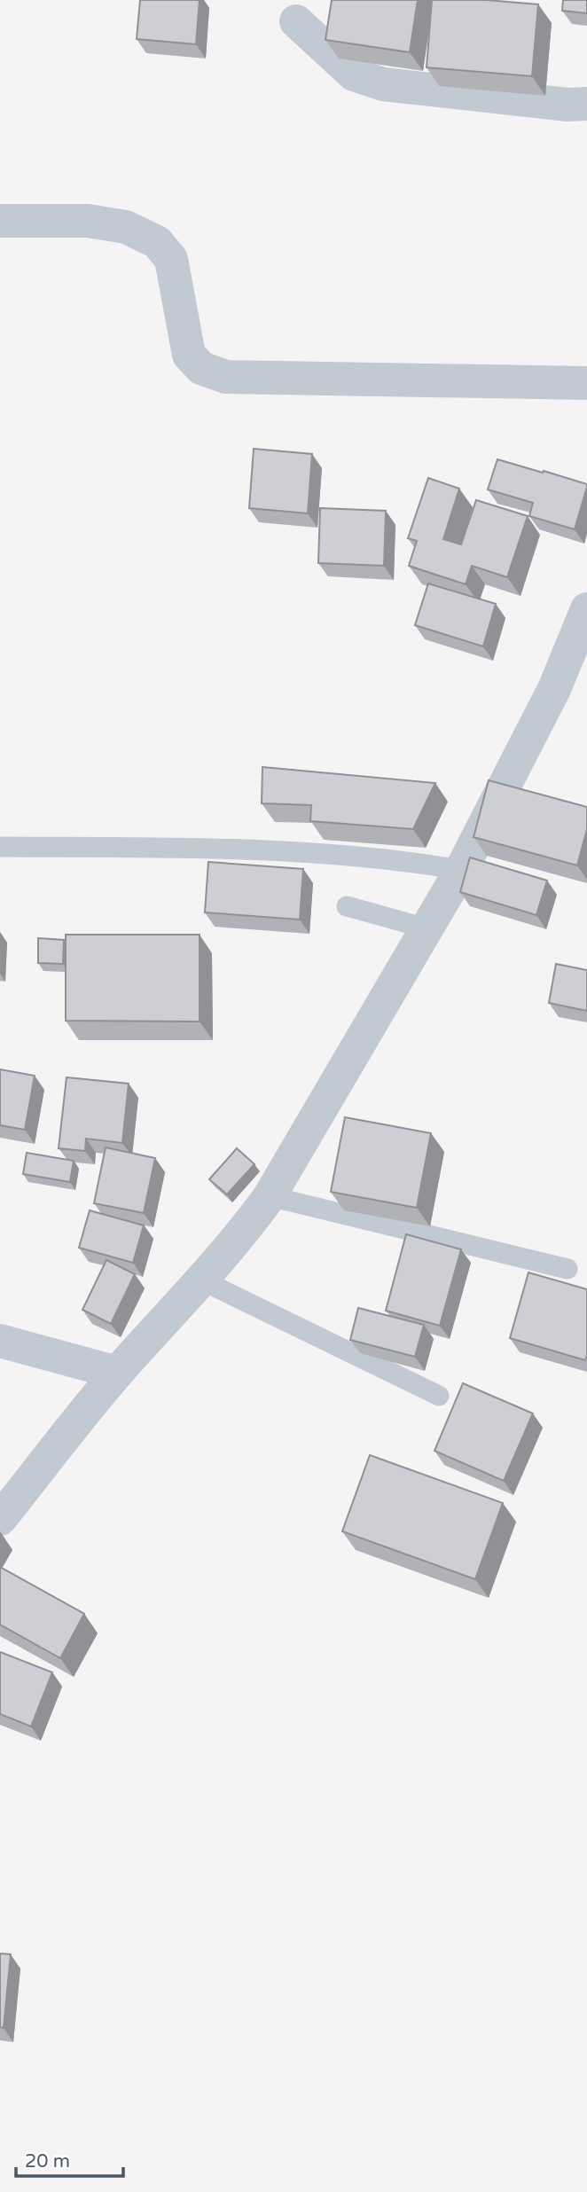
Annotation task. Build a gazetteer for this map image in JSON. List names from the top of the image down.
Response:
{
  "scale_bar": "20 m"
}
